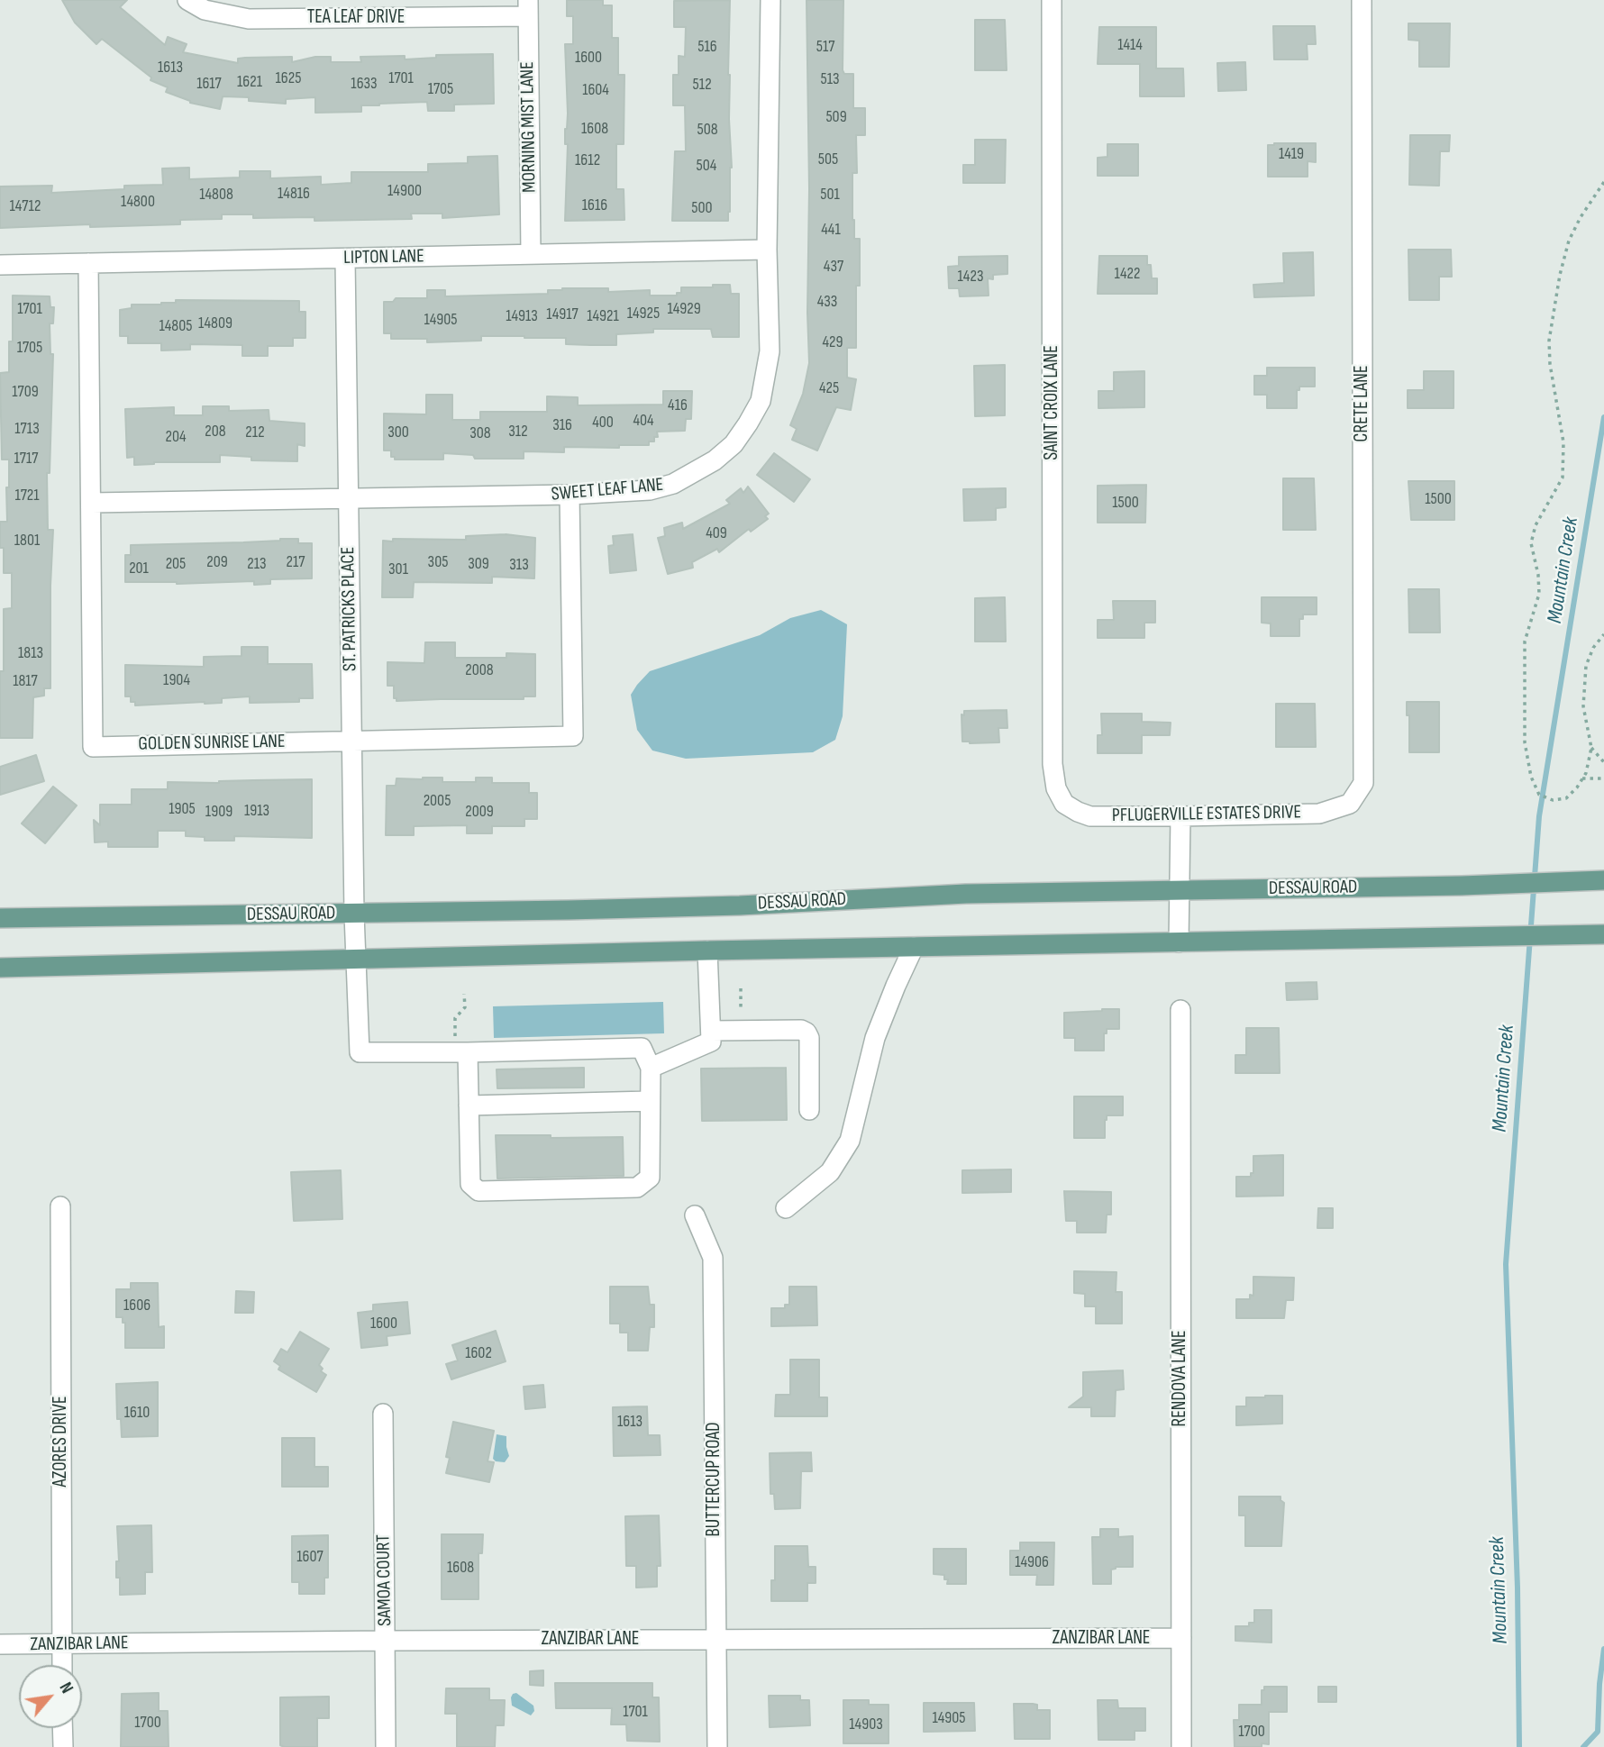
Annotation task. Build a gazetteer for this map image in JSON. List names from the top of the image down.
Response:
{
  "streets": {
    "main road": ["DESSAU ROAD"],
    "street": [
      "TEA LEAF DRIVE",
      "MORNING MIST LANE",
      "LIPTON LANE",
      "SAINT CROIX LANE",
      "CRETE LANE",
      "SWEET LEAF LANE",
      "ST. PATRICKS PLACE",
      "GOLDEN SUNRISE LANE",
      "PFLUGERVILLE ESTATES DRIVE",
      "RENDOVA LANE",
      "AZORES DRIVE",
      "BUTTERCUP ROAD",
      "SAMOA COURT",
      "ZANZIBAR LANE"
    ]
  },
  "crossings": [
    ["TEA LEAF DRIVE", "MORNING MIST LANE"],
    ["MORNING MIST LANE", "LIPTON LANE"],
    ["LIPTON LANE", "SWEET LEAF LANE"],
    ["LIPTON LANE", "ST. PATRICKS PLACE"],
    ["LIPTON LANE", "GOLDEN SUNRISE LANE"],
    ["SAINT CROIX LANE", "PFLUGERVILLE ESTATES DRIVE"],
    ["CRETE LANE", "PFLUGERVILLE ESTATES DRIVE"],
    ["SWEET LEAF LANE", "ST. PATRICKS PLACE"],
    ["SWEET LEAF LANE", "GOLDEN SUNRISE LANE"],
    ["ST. PATRICKS PLACE", "GOLDEN SUNRISE LANE"],
    ["ST. PATRICKS PLACE", "DESSAU ROAD"],
    ["RENDOVA LANE", "ZANZIBAR LANE"],
    ["AZORES DRIVE", "ZANZIBAR LANE"],
    ["BUTTERCUP ROAD", "ZANZIBAR LANE"],
    ["SAMOA COURT", "ZANZIBAR LANE"]
  ],
  "water": ["Mountain Creek"],
  "house_numbers": [
    "1414",
    "516",
    "517",
    "1600",
    "1613",
    "1625",
    "1701",
    "513",
    "1621",
    "1617",
    "1633",
    "512",
    "1705",
    "1604",
    "509",
    "1608",
    "508",
    "1419",
    "505",
    "1612",
    "504",
    "14900",
    "14816",
    "14808",
    "501",
    "14800",
    "1616",
    "14712",
    "500",
    "441",
    "437",
    "1422",
    "1423",
    "433",
    "1701",
    "14929",
    "14925",
    "14917",
    "14913",
    "14921",
    "14905",
    "14809",
    "14805",
    "429",
    "1705",
    "425",
    "1709",
    "416",
    "404",
    "400",
    "316",
    "1713",
    "208",
    "312",
    "212",
    "300",
    "308",
    "204",
    "1717",
    "1721",
    "1500",
    "1500",
    "409",
    "1801",
    "209",
    "217",
    "305",
    "205",
    "213",
    "309",
    "313",
    "201",
    "301",
    "1813",
    "2008",
    "1904",
    "1817",
    "2005",
    "1905",
    "1913",
    "1909",
    "2009",
    "1606",
    "1600",
    "1602",
    "1610",
    "1613",
    "1607",
    "14906",
    "1608",
    "1701",
    "14905",
    "1700",
    "14903",
    "1700"
  ],
  "north": "top right"
}
